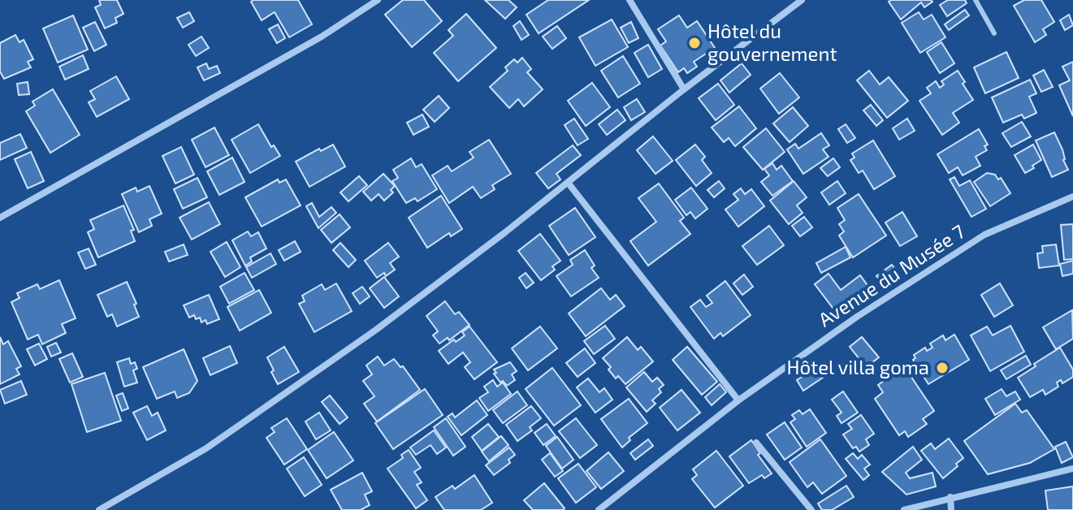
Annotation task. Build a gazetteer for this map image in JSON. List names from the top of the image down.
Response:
{
  "streets": {
    "street": ["Avenue du Musée 7"]
  },
  "places": ["Hôtel du gouvernement", "Hôtel villa goma"]
}
